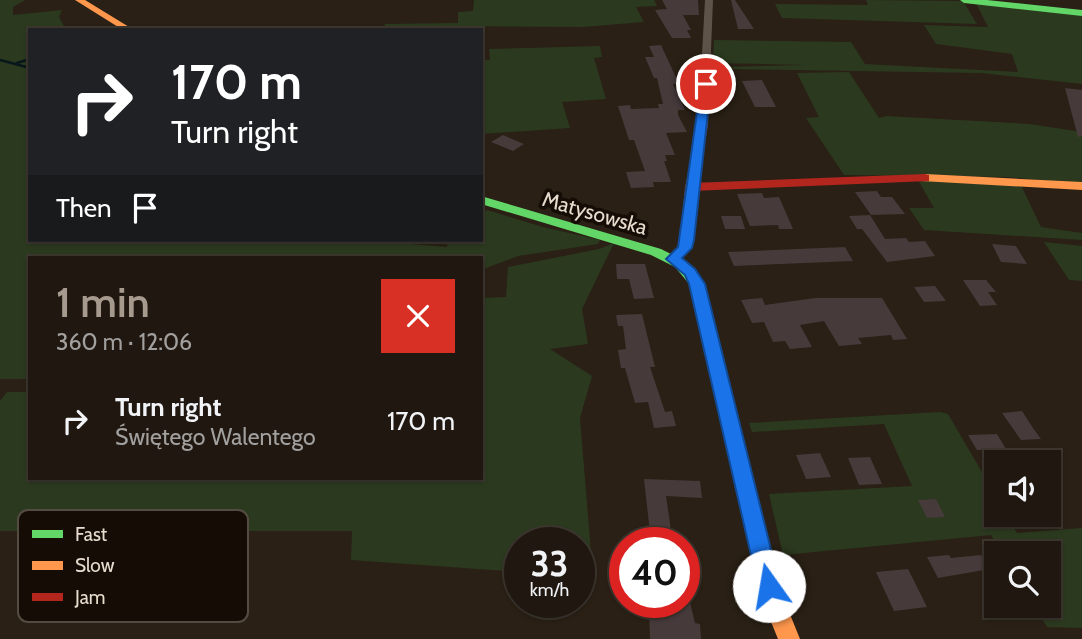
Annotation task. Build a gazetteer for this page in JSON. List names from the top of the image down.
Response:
{
  "streets": {
    "street": ["Matysowska"]
  },
  "legend": ["Fast", "Slow", "Jam"],
  "page": {
    "turn": ["170 m", "Turn right"],
    "then": "Then",
    "heading": ["1 min", "360 m · 12:06"],
    "list": [
      {
        "name": "Turn right",
        "note": "Świętego Walentego",
        "value": "170 m"
      }
    ],
    "speed": "33 km/h",
    "limit": "40"
  }
}
